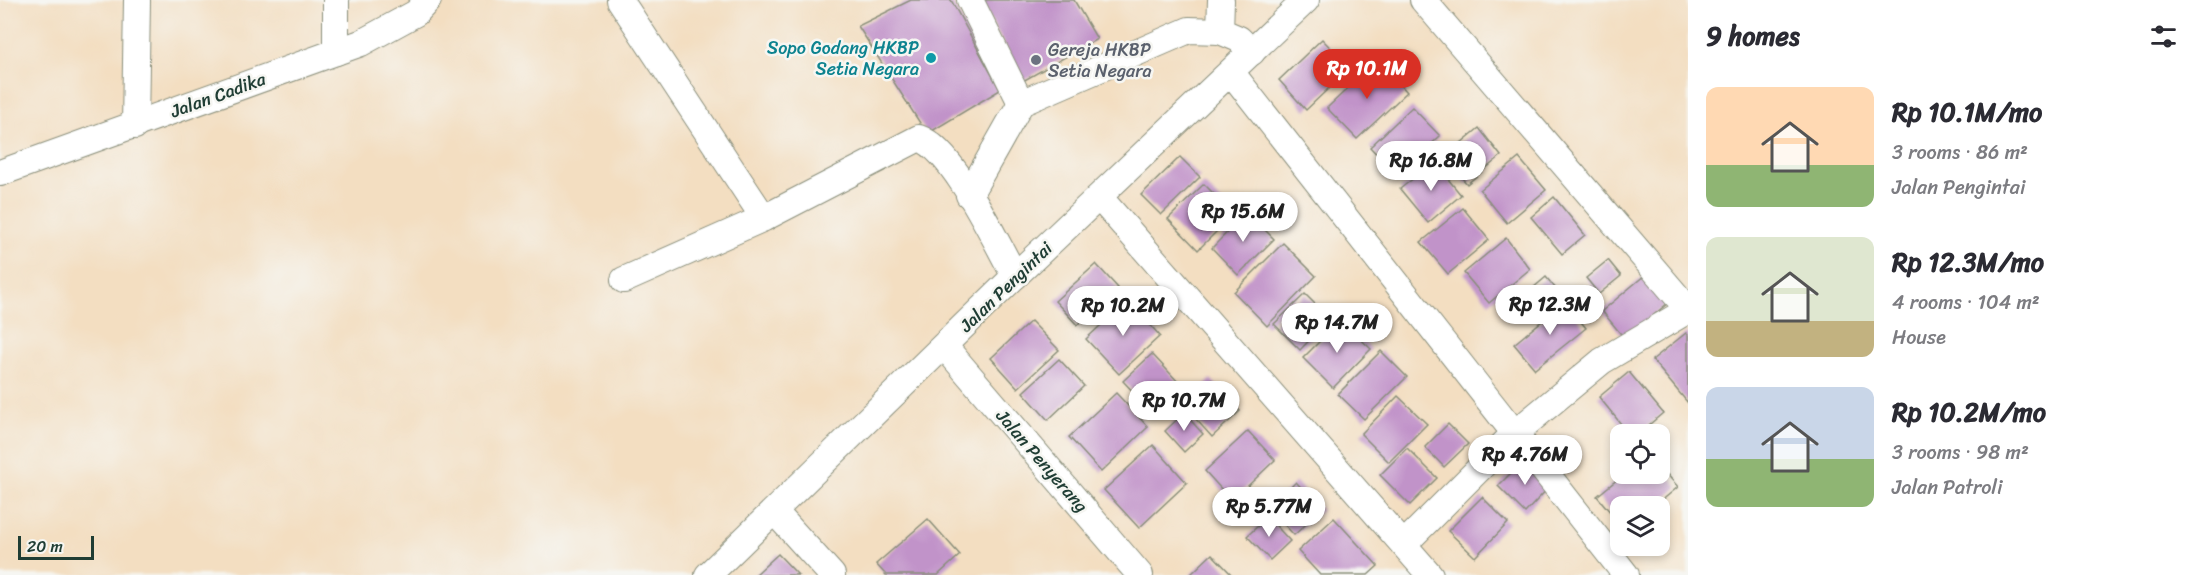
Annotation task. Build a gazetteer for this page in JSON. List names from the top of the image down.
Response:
{
  "streets": {
    "street": ["Jalan Cadika", "Jalan Pengintai", "Jalan Penyerang"]
  },
  "crossings": [
    ["Jalan Pengintai", "Jalan Penyerang"]
  ],
  "places": ["Sopo Godang HKBP Setia Negara", "Gereja HKBP Setia Negara"],
  "scale_bar": "20 m",
  "page": {
    "heading": "9 homes",
    "price": [
      "Rp 10.1M",
      "Rp 16.8M",
      "Rp 15.6M",
      "Rp 12.3M",
      "Rp 10.2M",
      "Rp 14.7M",
      "Rp 10.7M",
      "Rp 4.76M",
      "Rp 5.77M"
    ],
    "list": [
      {
        "name": "Rp 10.1M/mo",
        "note": "3 rooms · 86 m² · Jalan Pengintai"
      },
      {
        "name": "Rp 12.3M/mo",
        "note": "4 rooms · 104 m² · House"
      },
      {
        "name": "Rp 10.2M/mo",
        "note": "3 rooms · 98 m² · Jalan Patroli"
      }
    ],
    "scale": "20 m"
  }
}
